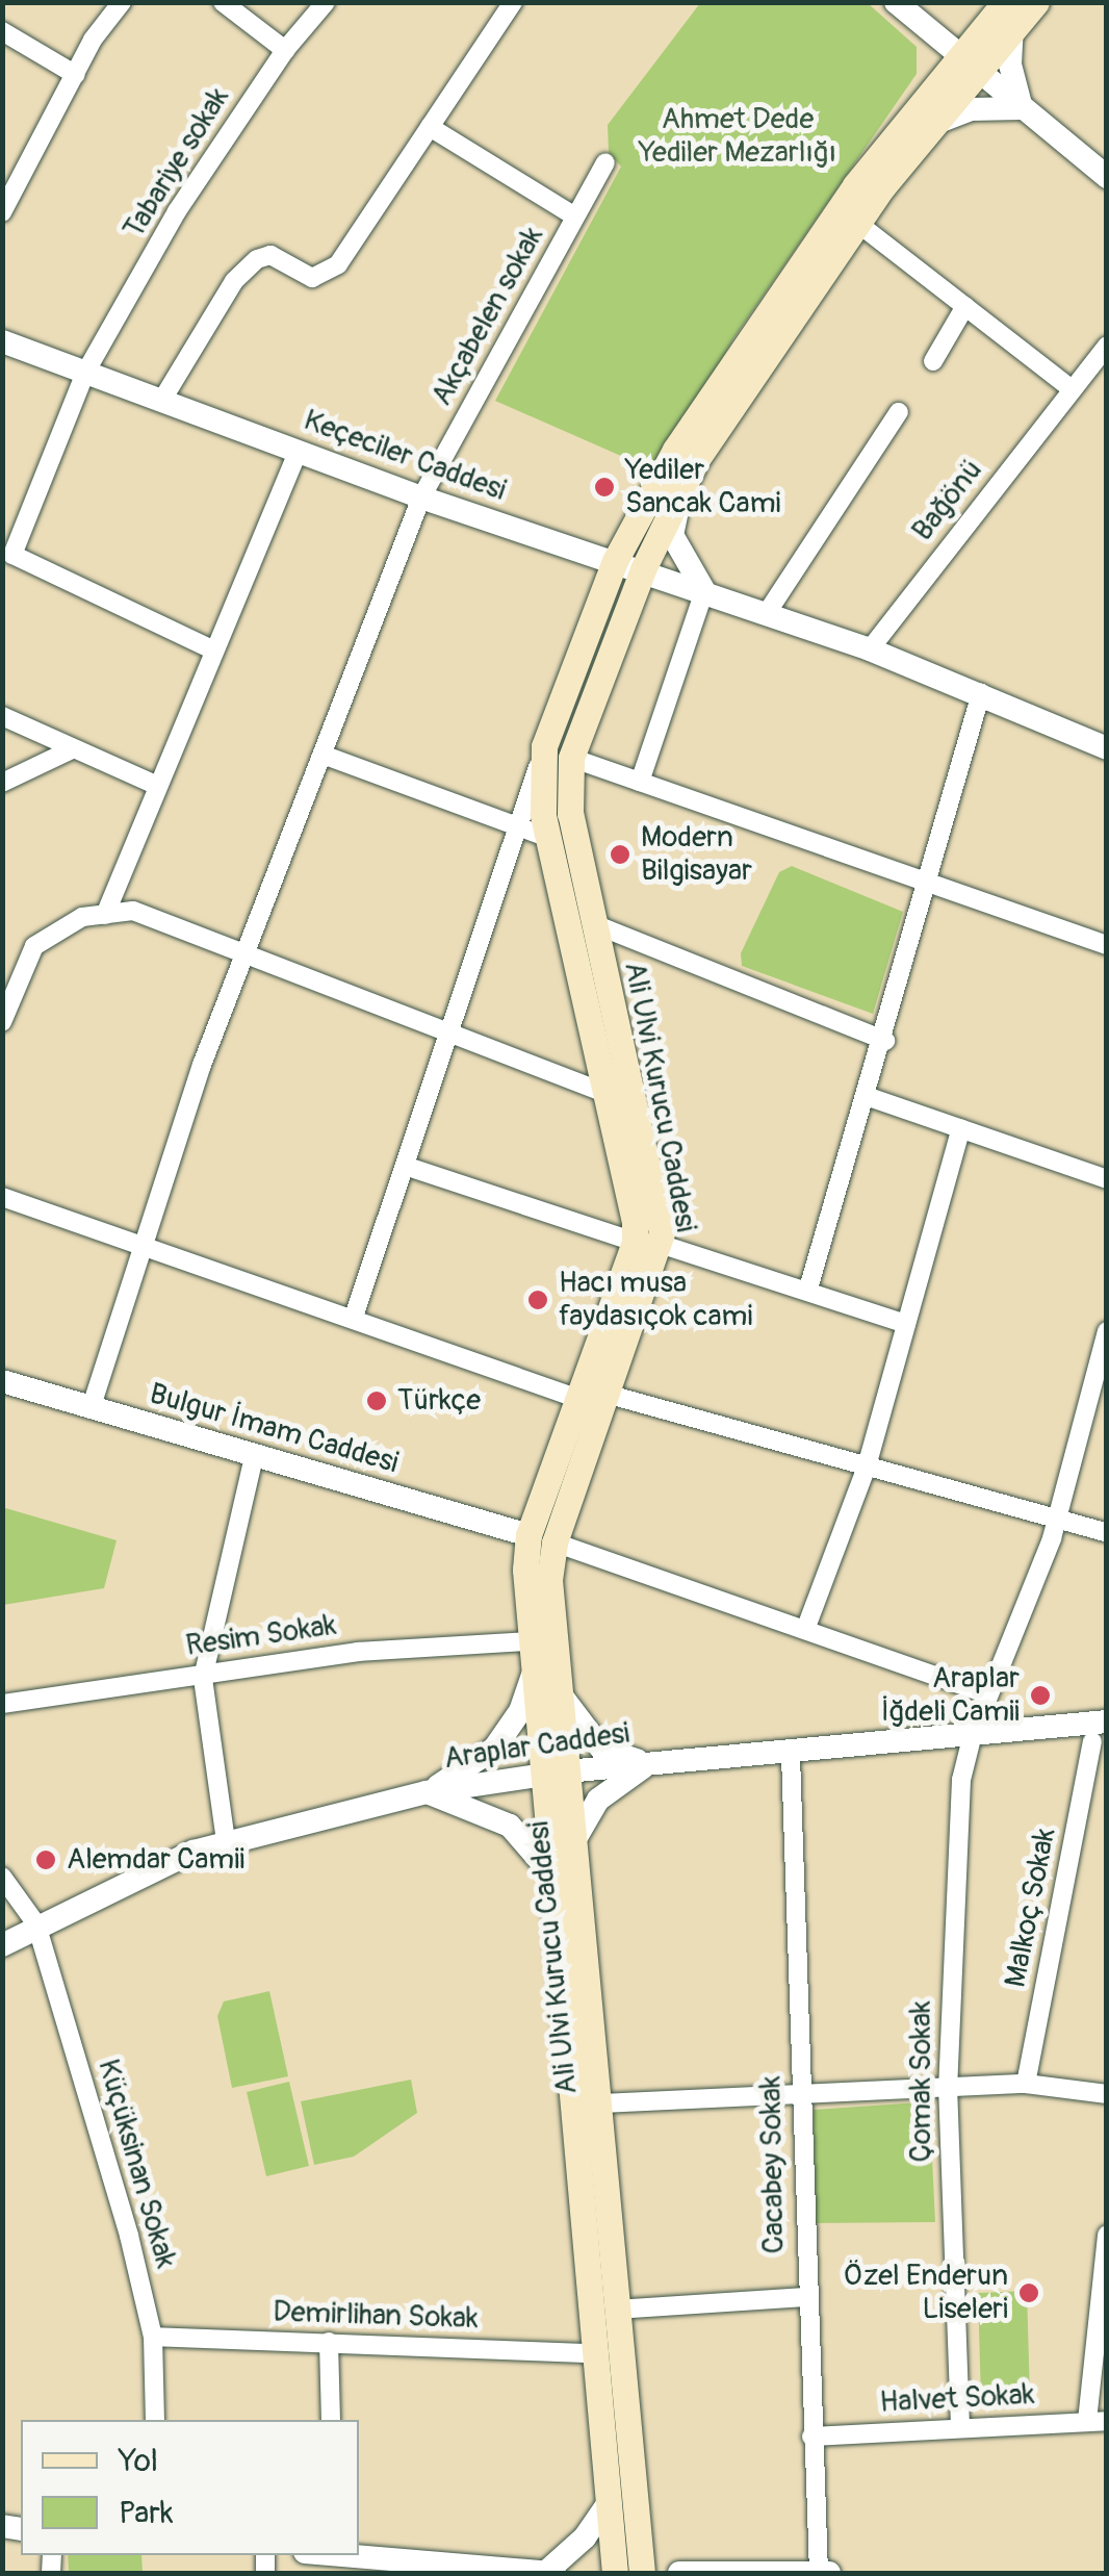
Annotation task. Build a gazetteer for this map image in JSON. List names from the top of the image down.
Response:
{
  "streets": {
    "main road": ["Ali Ulvi Kurucu Caddesi"],
    "street": [
      "Tabariye sokak",
      "Akçabelen sokak",
      "Keçeciler Caddesi",
      "Bağönü",
      "Bulgur İmam Caddesi",
      "Resim Sokak",
      "Araplar Caddesi",
      "Malkoç Sokak",
      "Çomak Sokak",
      "Küçüksinan Sokak",
      "Cacabey Sokak",
      "Demirlihan Sokak",
      "Halvet Sokak"
    ]
  },
  "crossings": [
    ["Tabariye sokak", "Keçeciler Caddesi"],
    ["Akçabelen sokak", "Keçeciler Caddesi"],
    ["Akçabelen sokak", "Bulgur İmam Caddesi"],
    ["Keçeciler Caddesi", "Bağönü"],
    ["Keçeciler Caddesi", "Ali Ulvi Kurucu Caddesi"],
    ["Ali Ulvi Kurucu Caddesi", "Bulgur İmam Caddesi"],
    ["Ali Ulvi Kurucu Caddesi", "Resim Sokak"],
    ["Ali Ulvi Kurucu Caddesi", "Araplar Caddesi"],
    ["Ali Ulvi Kurucu Caddesi", "Demirlihan Sokak"],
    ["Bulgur İmam Caddesi", "Çomak Sokak"],
    ["Araplar Caddesi", "Malkoç Sokak"],
    ["Araplar Caddesi", "Çomak Sokak"],
    ["Araplar Caddesi", "Küçüksinan Sokak"],
    ["Araplar Caddesi", "Cacabey Sokak"],
    ["Çomak Sokak", "Halvet Sokak"],
    ["Küçüksinan Sokak", "Demirlihan Sokak"],
    ["Cacabey Sokak", "Halvet Sokak"]
  ],
  "parks": ["Ahmet Dede Yediler Mezarlığı"],
  "places": [
    "Yediler Sancak Cami",
    "Modern Bilgisayar",
    "Hacı musa faydasıçok cami",
    "Türkçe",
    "Araplar İğdeli Camii",
    "Alemdar Camii",
    "Özel Enderun Liseleri"
  ],
  "legend": ["Yol", "Park"]
}
